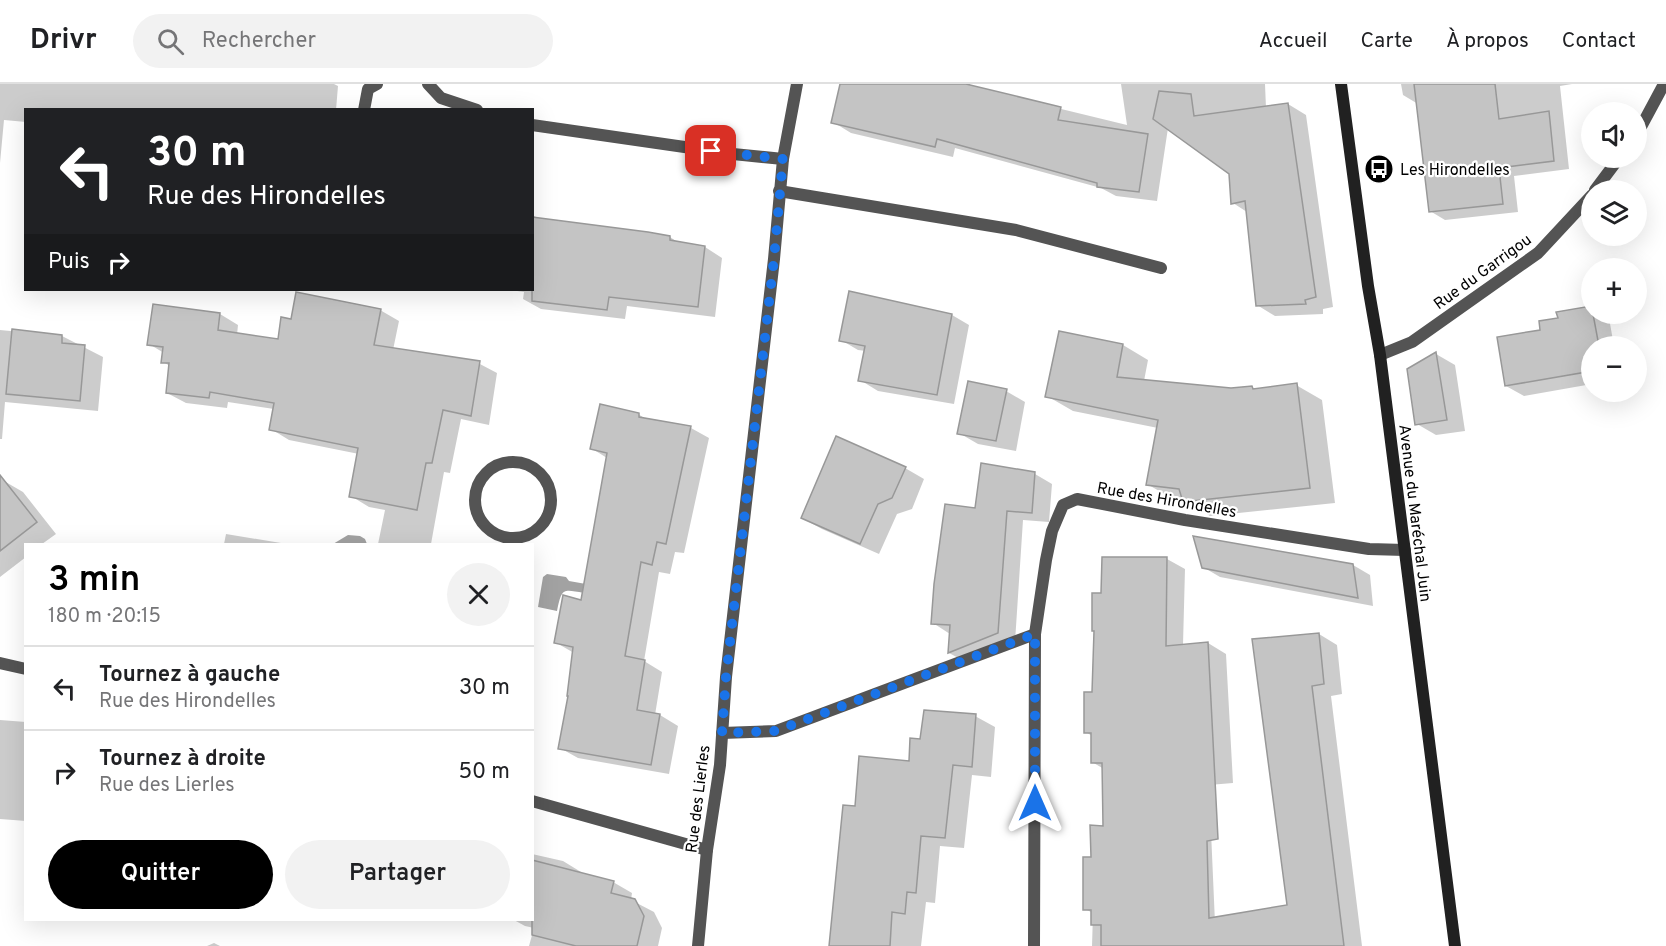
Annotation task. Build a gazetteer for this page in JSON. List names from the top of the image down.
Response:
{
  "streets": {
    "main road": ["Avenue du Maréchal Juin"],
    "street": ["Rue du Garrigou", "Rue des Hirondelles", "Rue des Lierles"]
  },
  "crossings": [
    ["Rue du Garrigou", "Avenue du Maréchal Juin"],
    ["Rue des Hirondelles", "Avenue du Maréchal Juin"]
  ],
  "places": {
    "bus stop": ["Les Hirondelles"]
  },
  "page": {
    "header": "Drivr",
    "search": "Rechercher",
    "nav": [
      "Accueil",
      "Carte",
      "À propos",
      "Contact"
    ],
    "map_buttons": ["+", "−"],
    "turn": ["30 m", "Rue des Hirondelles"],
    "then": "Puis",
    "heading": ["3 min", "180 m · 20:15"],
    "list": [
      {
        "name": "Tournez à gauche",
        "note": "Rue des Hirondelles",
        "value": "30 m"
      },
      {
        "name": "Tournez à droite",
        "note": "Rue des Lierles",
        "value": "50 m"
      }
    ],
    "buttons": ["Quitter", "Partager"]
  }
}
